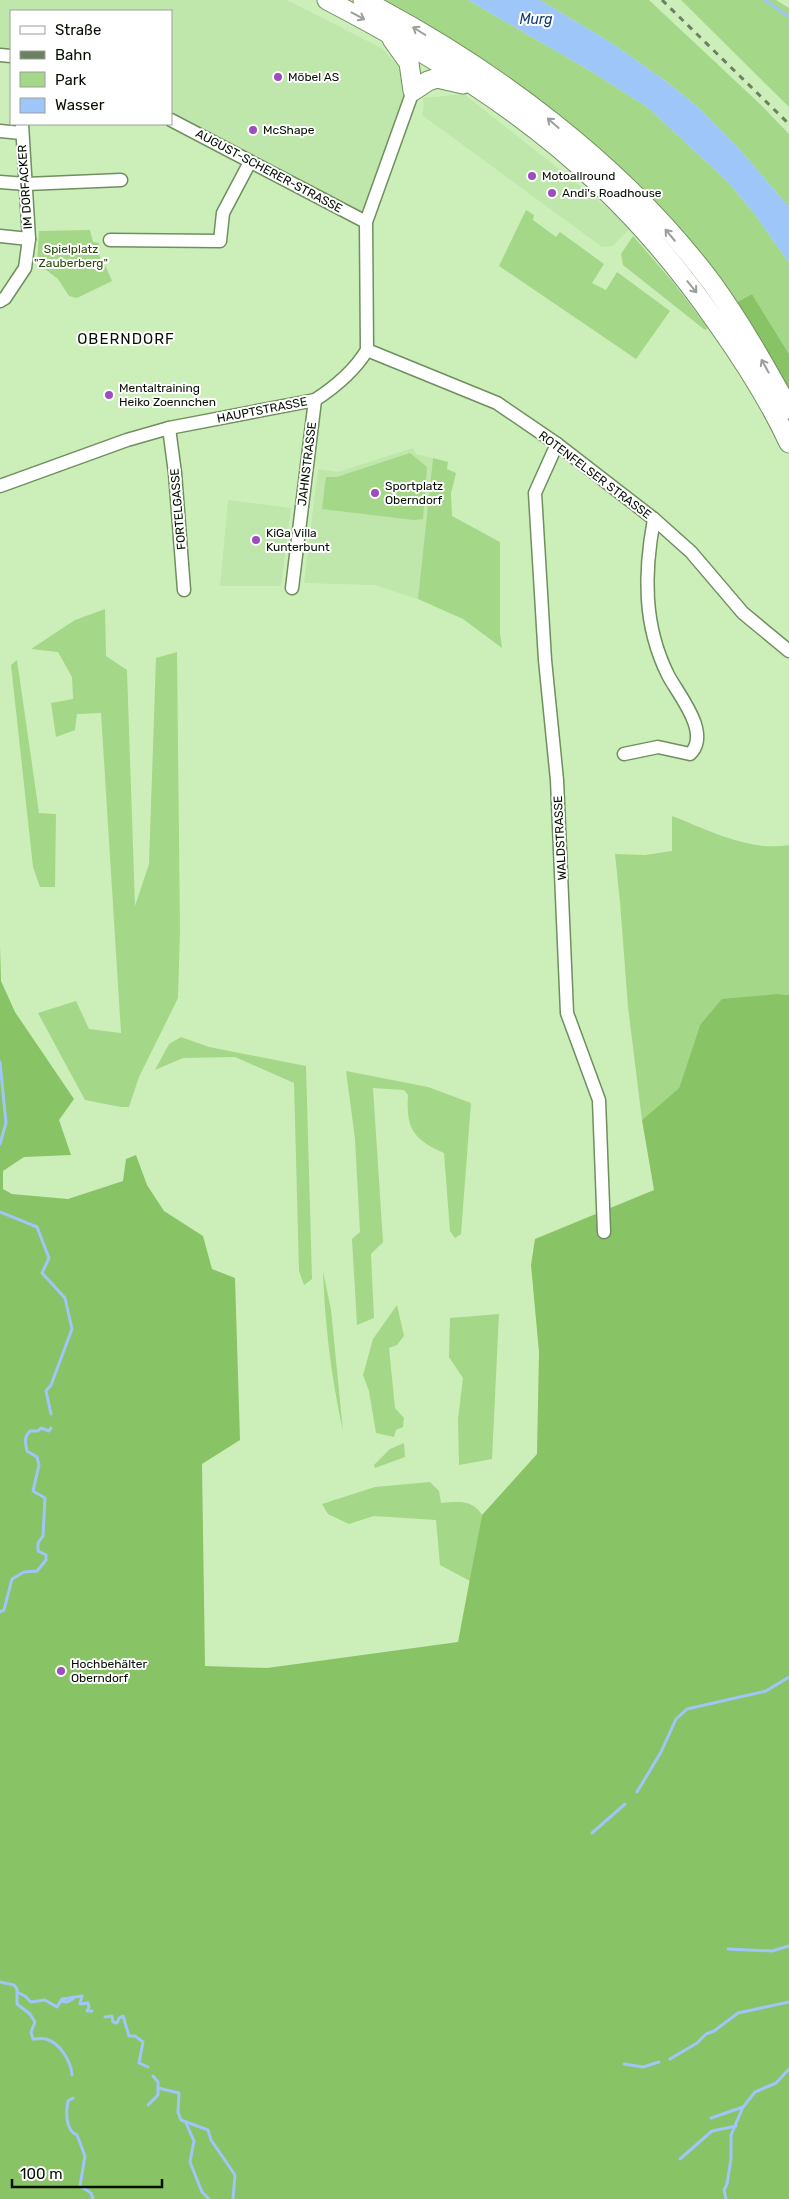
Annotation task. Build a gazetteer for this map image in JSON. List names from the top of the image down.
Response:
{
  "streets": {
    "street": [
      "AUGUST-SCHERER-STRASSE",
      "IM DORFACKER",
      "HAUPTSTRASSE",
      "JAHNSTRASSE",
      "ROTENFELSER STRASSE",
      "FORTELGASSE",
      "WALDSTRASSE"
    ]
  },
  "crossings": [
    ["HAUPTSTRASSE", "JAHNSTRASSE"],
    ["HAUPTSTRASSE", "ROTENFELSER STRASSE"],
    ["HAUPTSTRASSE", "FORTELGASSE"],
    ["ROTENFELSER STRASSE", "WALDSTRASSE"]
  ],
  "districts": ["OBERNDORF"],
  "water": ["Murg"],
  "parks": ["Spielplatz \"Zauberberg\""],
  "places": [
    "Möbel AS",
    "McShape",
    "Motoallround",
    "Andi's Roadhouse",
    "Mentaltraining Heiko Zoennchen",
    "Sportplatz Oberndorf",
    "KiGa Villa Kunterbunt",
    "Hochbehälter Oberndorf"
  ],
  "legend": [
    "Straße",
    "Bahn",
    "Park",
    "Wasser"
  ],
  "scale_bar": "100 m"
}
